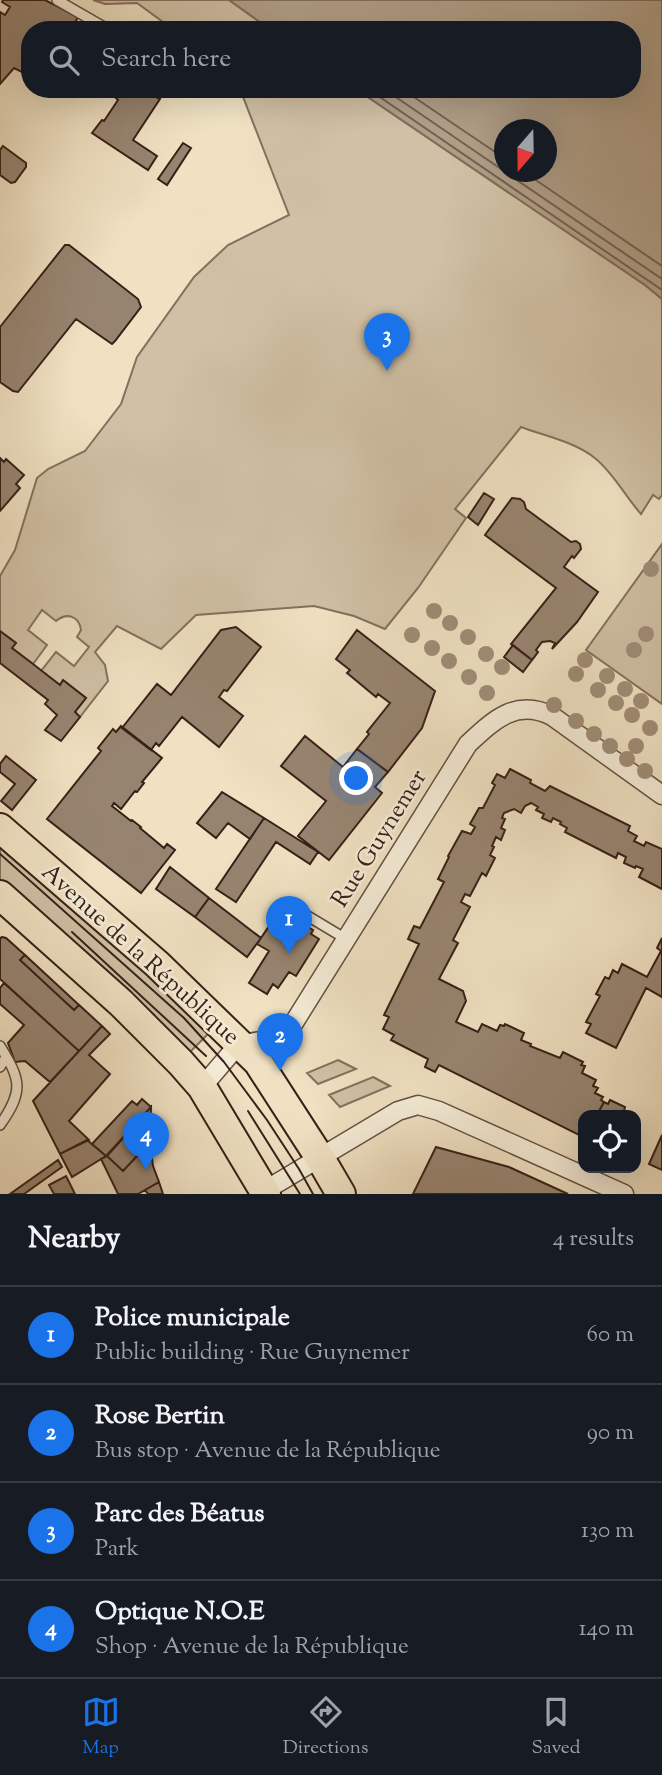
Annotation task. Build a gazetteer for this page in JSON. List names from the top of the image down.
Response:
{
  "streets": {
    "main road": ["Avenue de la République"],
    "street": ["Rue Guynemer"]
  },
  "crossings": [
    ["Rue Guynemer", "Avenue de la République"]
  ],
  "north": "bottom",
  "page": {
    "search": "Search here",
    "pins": [
      "3",
      "1",
      "2",
      "4"
    ],
    "heading": ["Nearby", "4 results"],
    "list": [
      {
        "mark": "1",
        "name": "Police municipale",
        "note": "Public building · Rue Guynemer",
        "value": "60 m"
      },
      {
        "mark": "2",
        "name": "Rose Bertin",
        "note": "Bus stop · Avenue de la République",
        "value": "90 m"
      },
      {
        "mark": "3",
        "name": "Parc des Béatus",
        "note": "Park",
        "value": "130 m"
      },
      {
        "mark": "4",
        "name": "Optique N.O.E",
        "note": "Shop · Avenue de la République",
        "value": "140 m"
      }
    ],
    "nav": ["Map", "Directions", "Saved"]
  }
}
